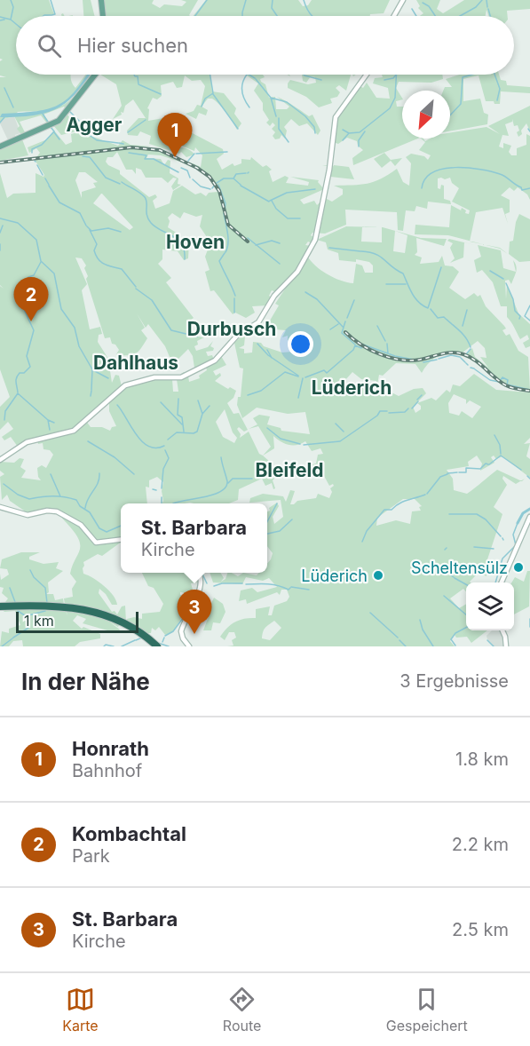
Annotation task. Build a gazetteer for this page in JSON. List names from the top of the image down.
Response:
{
  "districts": [
    "Agger",
    "Hoven",
    "Durbusch",
    "Dahlhaus",
    "Lüderich",
    "Bleifeld"
  ],
  "places": ["Scheltensülz", "Lüderich"],
  "scale_bar": "1 km",
  "north": "bottom left",
  "page": {
    "search": "Hier suchen",
    "pins": ["1", "2", "3"],
    "popup": ["St. Barbara", "Kirche"],
    "scale": "1 km",
    "heading": ["In der Nähe", "3 Ergebnisse"],
    "list": [
      {
        "mark": "1",
        "name": "Honrath",
        "note": "Bahnhof",
        "value": "1.8 km"
      },
      {
        "mark": "2",
        "name": "Kombachtal",
        "note": "Park",
        "value": "2.2 km"
      },
      {
        "mark": "3",
        "name": "St. Barbara",
        "note": "Kirche",
        "value": "2.5 km"
      }
    ],
    "nav": ["Karte", "Route", "Gespeichert"]
  }
}
